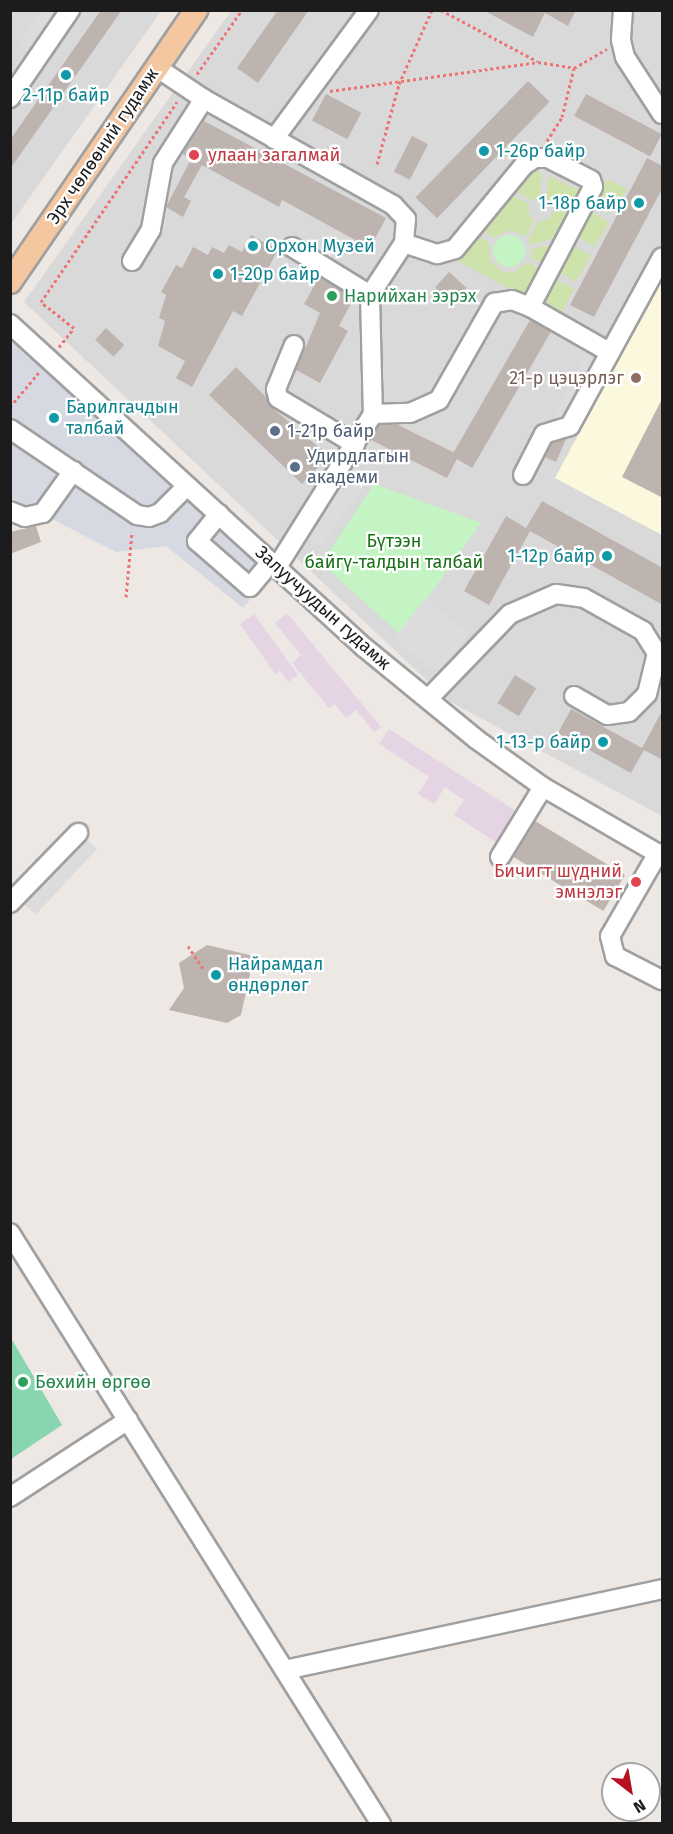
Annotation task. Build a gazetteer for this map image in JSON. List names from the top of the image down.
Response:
{
  "streets": {
    "main road": ["Эрх чөлөөний гудамж"],
    "street": ["Залуучуудын гудамж"]
  },
  "parks": ["Бүтээн байгү-талдын талбай"],
  "places": [
    "2-11р байр",
    "1-26р байр",
    "улаан загалмай",
    "1-18р байр",
    "Орхон Myзей",
    "1-20р байр",
    "Нарийхан ээрэх",
    "21-р цэцэрлэг",
    "Барилгачдын талбай",
    "1-21р байр",
    "Удирдлагын академи",
    "1-12р байр",
    "1-13-р байр",
    "Бичигт шүдний эмнэлэг",
    "Найрамдал өндөрлөг",
    "Бөхийн өргөө"
  ],
  "north": "bottom right"
}
